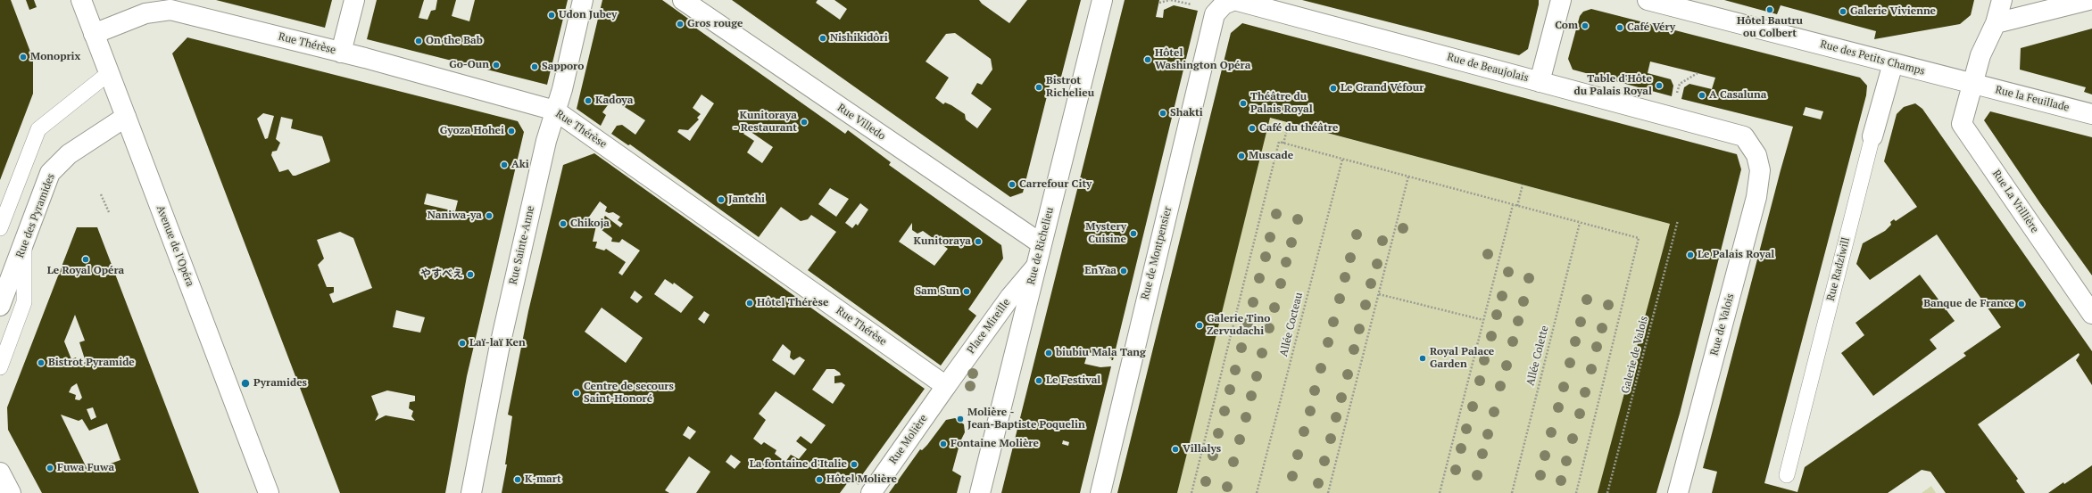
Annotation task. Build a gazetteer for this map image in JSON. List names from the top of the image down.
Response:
{
  "streets": {
    "street": [
      "Rue Thérèse",
      "Rue des Petits Champs",
      "Rue de Beaujolais",
      "Rue la Feuillade",
      "Rue Villedo",
      "Rue La Vrillière",
      "Rue des Pyramides",
      "Rue Sainte-Anne",
      "Avenue de l'Opéra",
      "Rue de Richelieu",
      "Rue de Montpensier",
      "Rue Radziwill",
      "Rue de Valois",
      "Place Mireille",
      "Rue Molière"
    ],
    "path": ["Allée Cocteau", "Galerie de Valois", "Allée Colette"]
  },
  "crossings": [
    ["Rue Thérèse", "Rue Sainte-Anne"],
    ["Rue Thérèse", "Avenue de l'Opéra"],
    ["Rue Thérèse", "Place Mireille"],
    ["Rue Thérèse", "Rue Molière"],
    ["Rue des Petits Champs", "Rue la Feuillade"],
    ["Rue des Petits Champs", "Rue La Vrillière"],
    ["Rue des Petits Champs", "Rue Radziwill"],
    ["Rue de Beaujolais", "Rue de Montpensier"],
    ["Rue de Beaujolais", "Rue de Valois"],
    ["Rue la Feuillade", "Rue La Vrillière"],
    ["Rue Villedo", "Rue de Richelieu"],
    ["Rue des Pyramides", "Avenue de l'Opéra"],
    ["Rue de Richelieu", "Place Mireille"],
    ["Place Mireille", "Rue Molière"]
  ],
  "places": [
    "Hôtel Bautru ou Colbert",
    "Galerie Vivienne",
    "Udon Jubey",
    "Gros rouge",
    "Com",
    "Café Véry",
    "Nishikidôri",
    "On the Bab",
    "Monoprix",
    "Hôtel Washington Opéra",
    "Go-Oun",
    "Sapporo",
    "Table d'Hôte du Palais Royal",
    "Bistrot Richelieu",
    "Le Grand Véfour",
    "A Casaluna",
    "Kadoya",
    "Théâtre du Palais Royal",
    "Shakti",
    "Kunitoraya - Restaurant",
    "Café du théâtre",
    "Gyoza Hohei",
    "Muscade",
    "Aki",
    "Carrefour City",
    "Jantchi",
    "Naniwa-ya",
    "Chikoja",
    "Mystery Cuisine",
    "Kunitoraya",
    "Le Palais Royal",
    "Le Royal Opéra",
    "EnYaa",
    "やすべえ",
    "Sam Sun",
    "Hôtel Thérèse",
    "Banque de France",
    "Galerie Tino Zervudachi",
    "Laï-laï Ken",
    "biubiu Mala Tang",
    "Royal Palace Garden",
    "Bistrot Pyramide",
    "Le Festival",
    "Pyramides",
    "Centre de secours Saint-Honoré",
    "Molière - Jean-Baptiste Poquelin",
    "Fontaine Molière",
    "Villalys",
    "La fontaine d'Italie",
    "Fuwa Fuwa",
    "K-mart",
    "Hôtel Molière"
  ]
}
